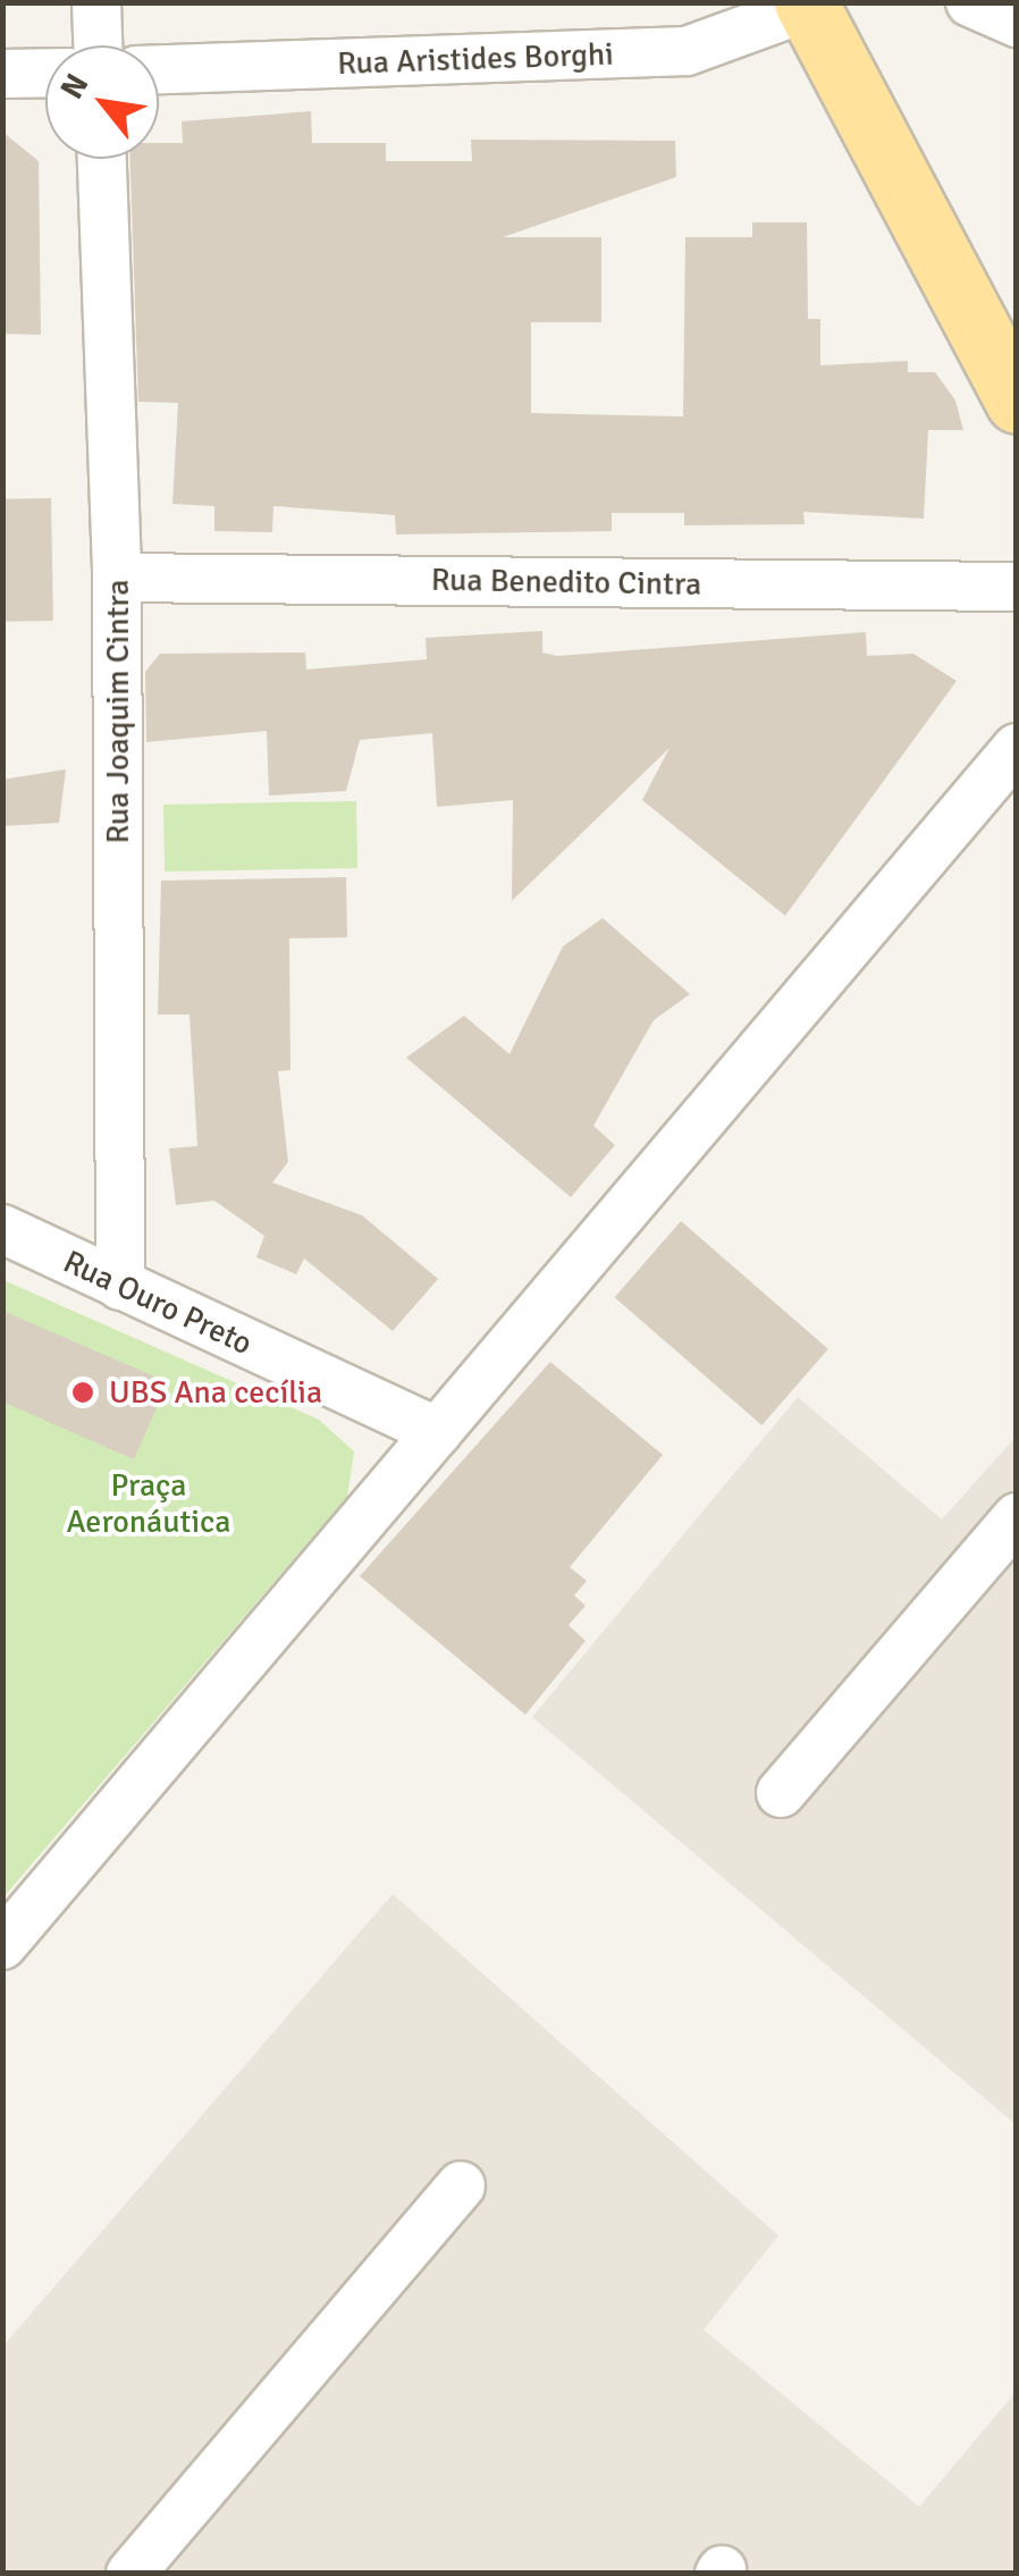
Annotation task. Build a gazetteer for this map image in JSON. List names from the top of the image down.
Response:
{
  "streets": {
    "street": [
      "Rua Aristides Borghi",
      "Rua Benedito Cintra",
      "Rua Joaquim Cintra",
      "Rua Ouro Preto"
    ]
  },
  "crossings": [
    ["Rua Benedito Cintra", "Rua Joaquim Cintra"],
    ["Rua Joaquim Cintra", "Rua Ouro Preto"]
  ],
  "parks": ["Praça Aeronáutica"],
  "places": ["UBS Ana cecília"],
  "north": "top left"
}
